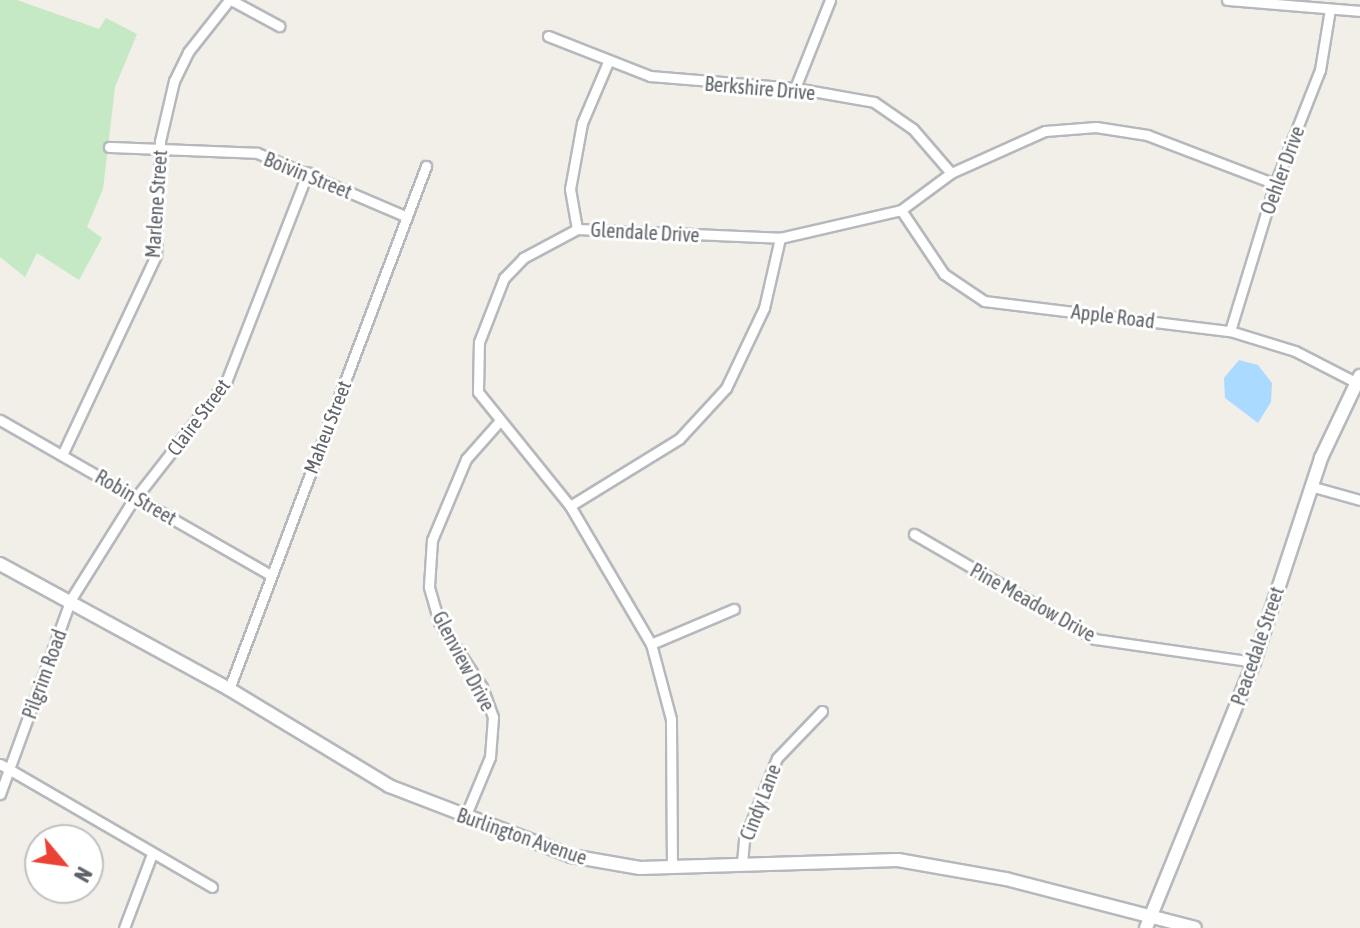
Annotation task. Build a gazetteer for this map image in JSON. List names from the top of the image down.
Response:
{
  "streets": {
    "main road": ["Peacedale Street", "Burlington Avenue"],
    "street": [
      "Berkshire Drive",
      "Oehler Drive",
      "Boivin Street",
      "Marlene Street",
      "Glendale Drive",
      "Apple Road",
      "Claire Street",
      "Maheu Street",
      "Robin Street",
      "Pine Meadow Drive",
      "Glenview Drive",
      "Pilgrim Road",
      "Cindy Lane"
    ]
  },
  "crossings": [
    ["Berkshire Drive", "Glendale Drive"],
    ["Oehler Drive", "Glendale Drive"],
    ["Oehler Drive", "Apple Road"],
    ["Boivin Street", "Marlene Street"],
    ["Boivin Street", "Claire Street"],
    ["Boivin Street", "Maheu Street"],
    ["Marlene Street", "Robin Street"],
    ["Glendale Drive", "Apple Road"],
    ["Glendale Drive", "Glenview Drive"],
    ["Glendale Drive", "Burlington Avenue"],
    ["Apple Road", "Peacedale Street"],
    ["Claire Street", "Robin Street"],
    ["Claire Street", "Pilgrim Road"],
    ["Claire Street", "Burlington Avenue"],
    ["Maheu Street", "Robin Street"],
    ["Maheu Street", "Burlington Avenue"],
    ["Pine Meadow Drive", "Peacedale Street"],
    ["Peacedale Street", "Burlington Avenue"],
    ["Glenview Drive", "Burlington Avenue"],
    ["Pilgrim Road", "Burlington Avenue"],
    ["Cindy Lane", "Burlington Avenue"]
  ],
  "north": "bottom right"
}
